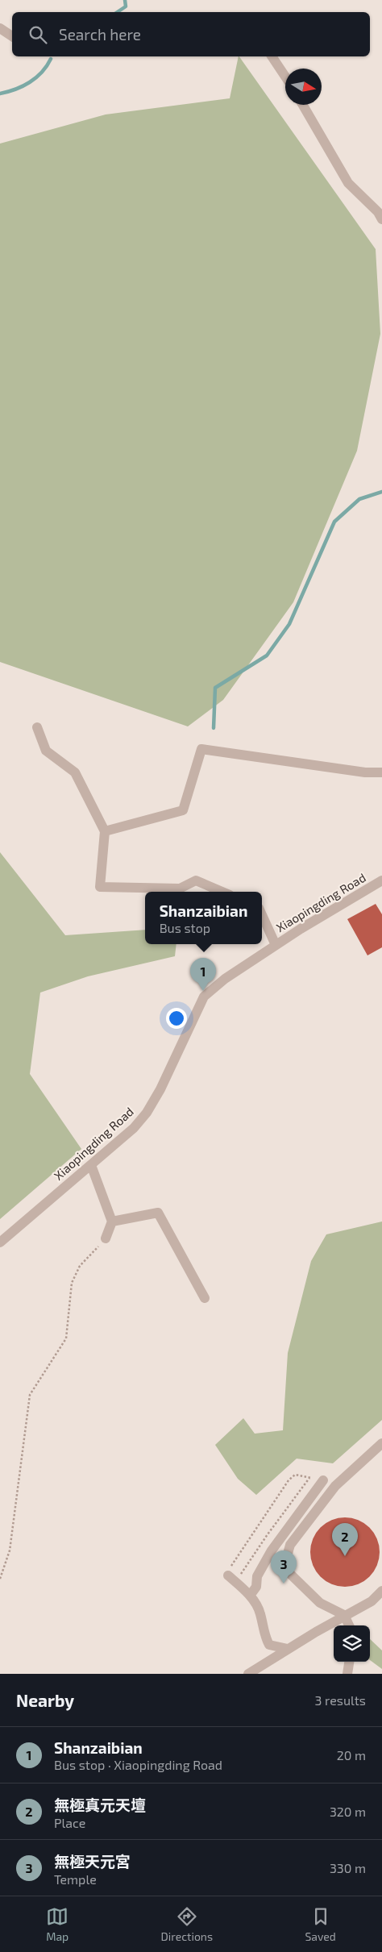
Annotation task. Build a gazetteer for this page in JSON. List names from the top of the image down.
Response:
{
  "streets": {
    "street": ["Xiaopingding Road"]
  },
  "north": "right",
  "page": {
    "search": "Search here",
    "popup": ["Shanzaibian", "Bus stop"],
    "pins": ["1", "2", "3"],
    "heading": ["Nearby", "3 results"],
    "list": [
      {
        "mark": "1",
        "name": "Shanzaibian",
        "note": "Bus stop · Xiaopingding Road",
        "value": "20 m"
      },
      {
        "mark": "2",
        "name": "無極真元天壇",
        "note": "Place",
        "value": "320 m"
      },
      {
        "mark": "3",
        "name": "無極天元宮",
        "note": "Temple",
        "value": "330 m"
      }
    ],
    "nav": ["Map", "Directions", "Saved"]
  }
}
